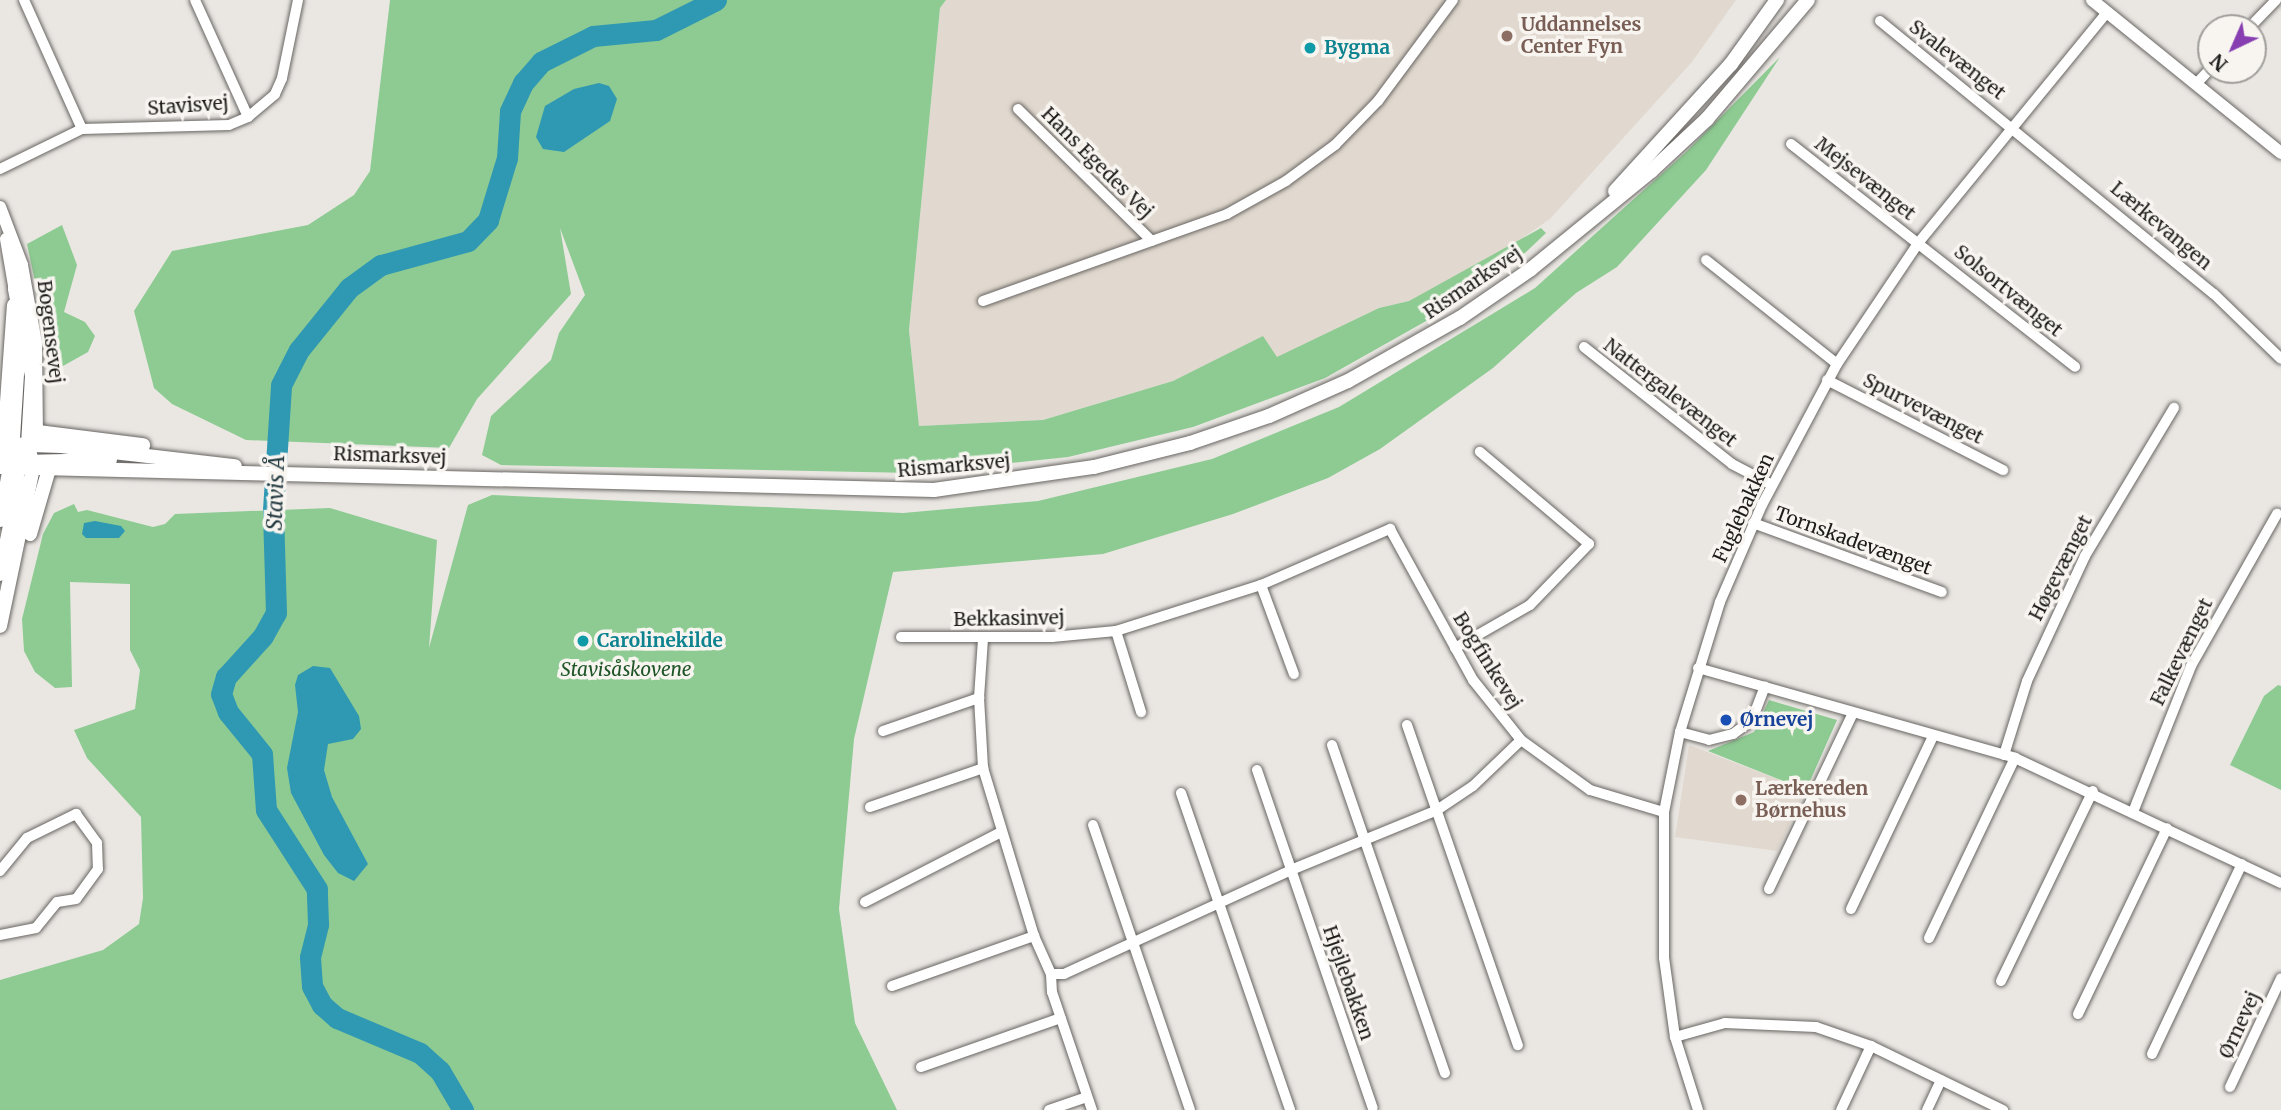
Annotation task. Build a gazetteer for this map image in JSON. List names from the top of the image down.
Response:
{
  "streets": {
    "main road": ["Rismarksvej", "Bogensevej"],
    "street": [
      "Svalevænget",
      "Stavisvej",
      "Hans Egedes Vej",
      "Mejsevænget",
      "Lærkevangen",
      "Solsortvænget",
      "Nattergalevænget",
      "Spurvevænget",
      "Fuglebakken",
      "Tornskadevænget",
      "Høgevænget",
      "Bekkasinvej",
      "Falkevænget",
      "Bogfinkevej",
      "Hjejlebakken",
      "Ørnevej"
    ]
  },
  "crossings": [
    ["Svalevænget", "Lærkevangen"],
    ["Svalevænget", "Fuglebakken"],
    ["Mejsevænget", "Solsortvænget"],
    ["Mejsevænget", "Fuglebakken"],
    ["Lærkevangen", "Fuglebakken"],
    ["Rismarksvej", "Bogensevej"],
    ["Solsortvænget", "Fuglebakken"],
    ["Nattergalevænget", "Fuglebakken"],
    ["Spurvevænget", "Fuglebakken"],
    ["Fuglebakken", "Tornskadevænget"],
    ["Fuglebakken", "Bogfinkevej"],
    ["Bekkasinvej", "Bogfinkevej"]
  ],
  "water": ["Stavis Å"],
  "parks": ["Stavisåskovene"],
  "places": [
    "Uddannelses Center Fyn",
    "Bygma",
    "Carolinekilde",
    "Ørnevej",
    "Lærkereden Børnehus"
  ],
  "north": "bottom left"
}
